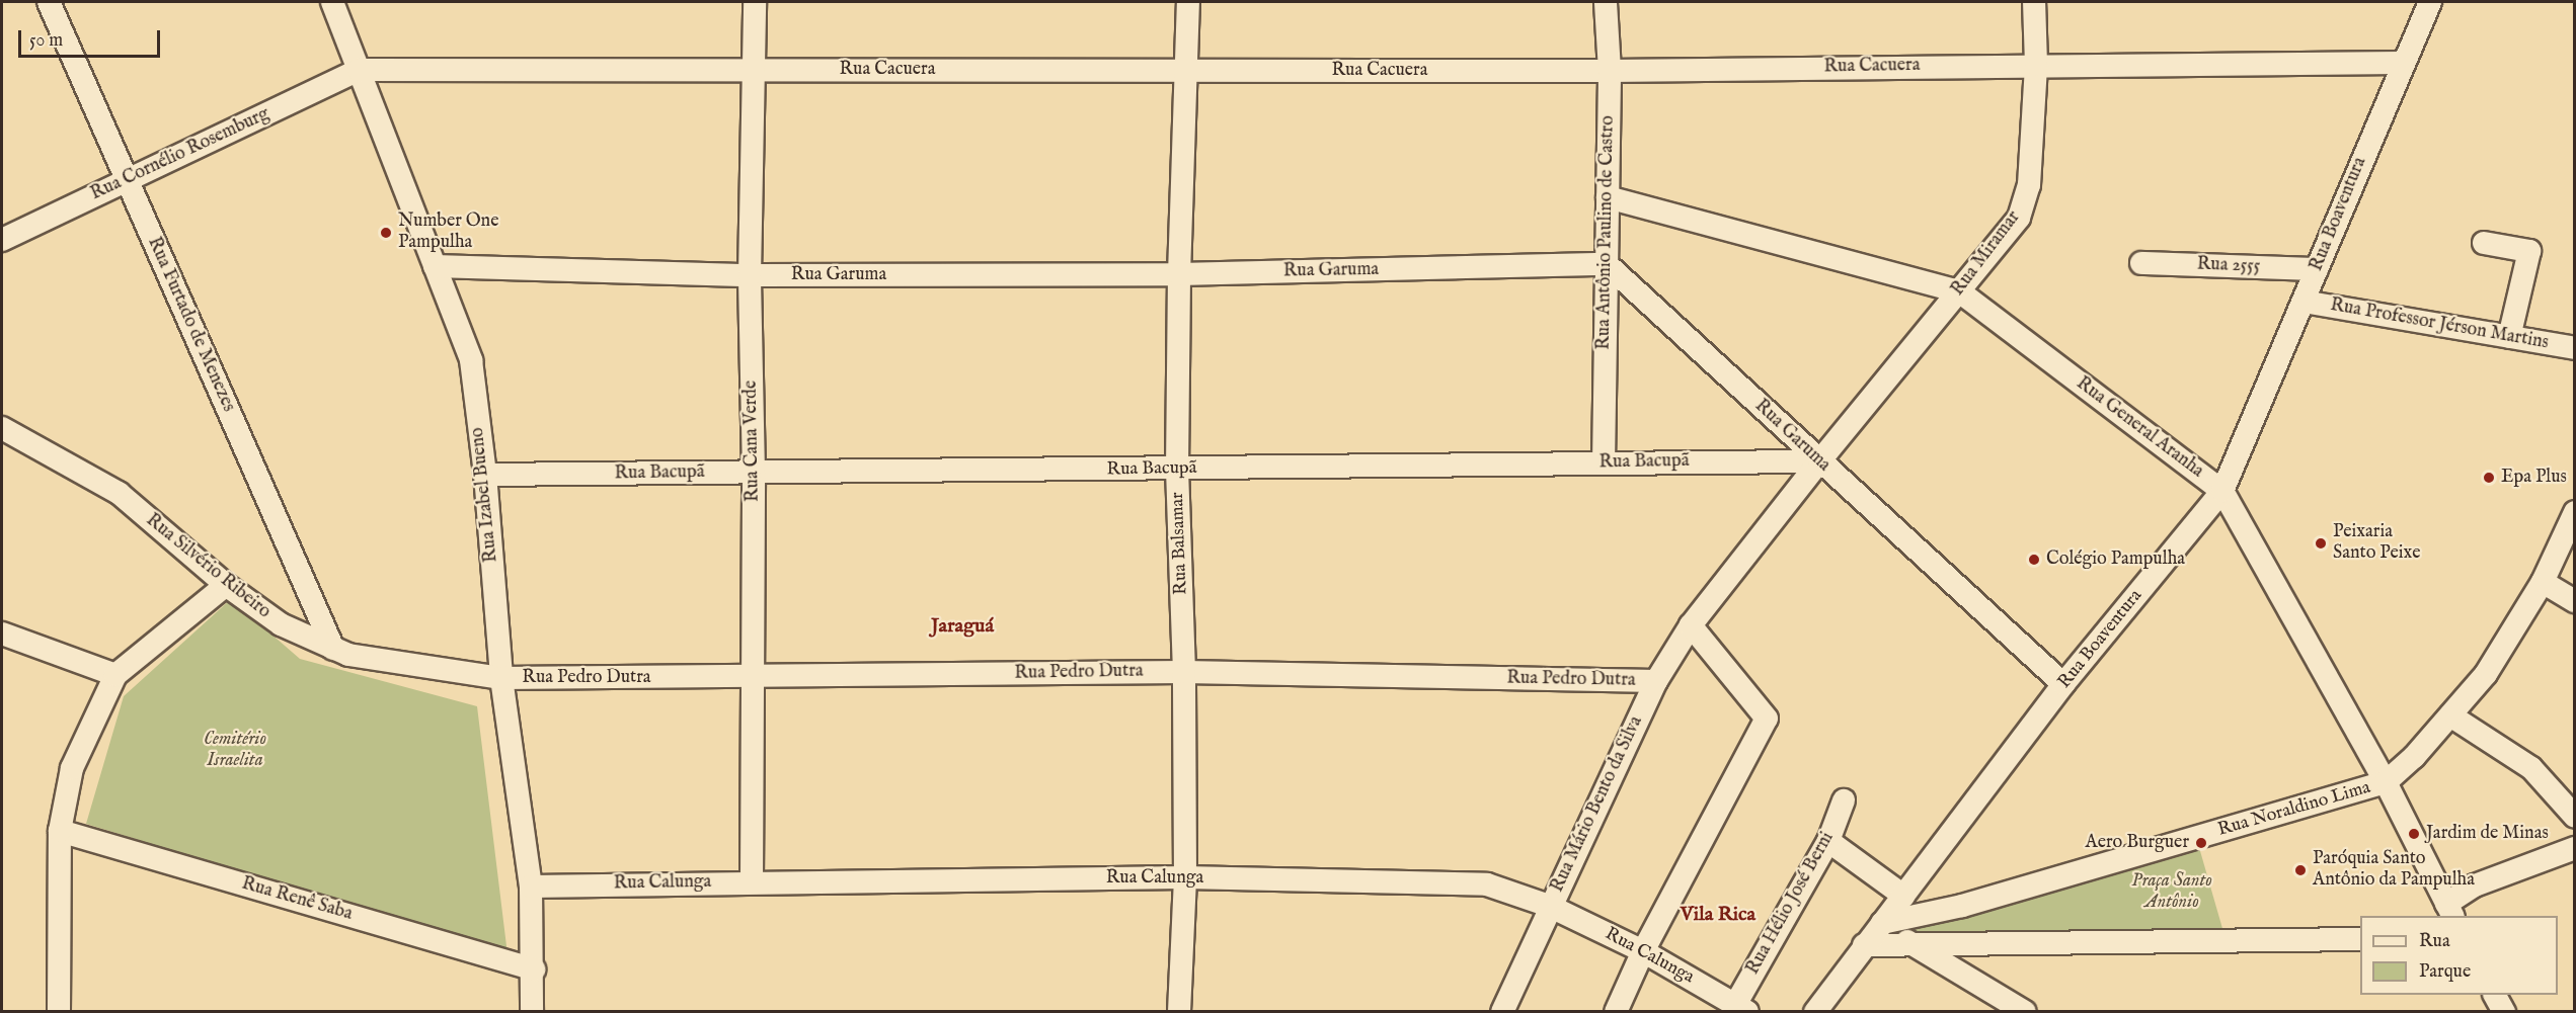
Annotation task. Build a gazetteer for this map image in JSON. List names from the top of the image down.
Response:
{
  "streets": {
    "street": [
      "Rua Cacuera",
      "Rua Cornélio Rosemburg",
      "Rua Boaventura",
      "Rua Antônio Paulino de Castro",
      "Rua Miramar",
      "Rua 2555",
      "Rua Garuma",
      "Rua Furtado de Menezes",
      "Rua Professor Jérson Martins",
      "Rua General Aranha",
      "Rua Cana Verde",
      "Rua Bacupã",
      "Rua Izabel Bueno",
      "Rua Balsamar",
      "Rua Silvério Ribeiro",
      "Rua Pedro Dutra",
      "Rua Mário Bento da Silva",
      "Rua Noraldino Lima",
      "Rua Calunga",
      "Rua Renê Saba",
      "Rua Hélio José Berni"
    ]
  },
  "crossings": [
    ["Rua Cacuera", "Rua Cornélio Rosemburg"],
    ["Rua Cacuera", "Rua Boaventura"],
    ["Rua Cacuera", "Rua Antônio Paulino de Castro"],
    ["Rua Cacuera", "Rua Miramar"],
    ["Rua Cacuera", "Rua Cana Verde"],
    ["Rua Cacuera", "Rua Izabel Bueno"],
    ["Rua Cacuera", "Rua Balsamar"],
    ["Rua Cornélio Rosemburg", "Rua Furtado de Menezes"],
    ["Rua Cornélio Rosemburg", "Rua Izabel Bueno"],
    ["Rua Boaventura", "Rua 2555"],
    ["Rua Boaventura", "Rua Garuma"],
    ["Rua Boaventura", "Rua Professor Jérson Martins"],
    ["Rua Boaventura", "Rua General Aranha"],
    ["Rua Boaventura", "Rua Noraldino Lima"],
    ["Rua Antônio Paulino de Castro", "Rua Garuma"],
    ["Rua Antônio Paulino de Castro", "Rua General Aranha"],
    ["Rua Antônio Paulino de Castro", "Rua Bacupã"],
    ["Rua Miramar", "Rua Garuma"],
    ["Rua Miramar", "Rua General Aranha"],
    ["Rua Miramar", "Rua Bacupã"],
    ["Rua Miramar", "Rua Mário Bento da Silva"],
    ["Rua Garuma", "Rua Cana Verde"],
    ["Rua Garuma", "Rua Bacupã"],
    ["Rua Garuma", "Rua Izabel Bueno"],
    ["Rua Garuma", "Rua Balsamar"],
    ["Rua Garuma", "Rua Mário Bento da Silva"],
    ["Rua Furtado de Menezes", "Rua Silvério Ribeiro"],
    ["Rua General Aranha", "Rua Noraldino Lima"],
    ["Rua Cana Verde", "Rua Bacupã"],
    ["Rua Cana Verde", "Rua Pedro Dutra"],
    ["Rua Cana Verde", "Rua Calunga"],
    ["Rua Bacupã", "Rua Izabel Bueno"],
    ["Rua Bacupã", "Rua Balsamar"],
    ["Rua Bacupã", "Rua Mário Bento da Silva"],
    ["Rua Izabel Bueno", "Rua Silvério Ribeiro"],
    ["Rua Izabel Bueno", "Rua Pedro Dutra"],
    ["Rua Izabel Bueno", "Rua Calunga"],
    ["Rua Izabel Bueno", "Rua Renê Saba"],
    ["Rua Balsamar", "Rua Pedro Dutra"],
    ["Rua Balsamar", "Rua Calunga"],
    ["Rua Silvério Ribeiro", "Rua Pedro Dutra"],
    ["Rua Pedro Dutra", "Rua Mário Bento da Silva"],
    ["Rua Mário Bento da Silva", "Rua Calunga"],
    ["Rua Calunga", "Rua Hélio José Berni"]
  ],
  "districts": ["Jaraguá", "Vila Rica"],
  "parks": ["Cemitério Israelita", "Praça Santo Antônio"],
  "places": [
    "Number One Pampulha",
    "Epa Plus",
    "Peixaria Santo Peixe",
    "Colégio Pampulha",
    "Jardim de Minas",
    "Aero Burguer",
    "Paróquia Santo Antônio da Pampulha"
  ],
  "legend": ["Rua", "Parque"],
  "scale_bar": "50 m"
}
